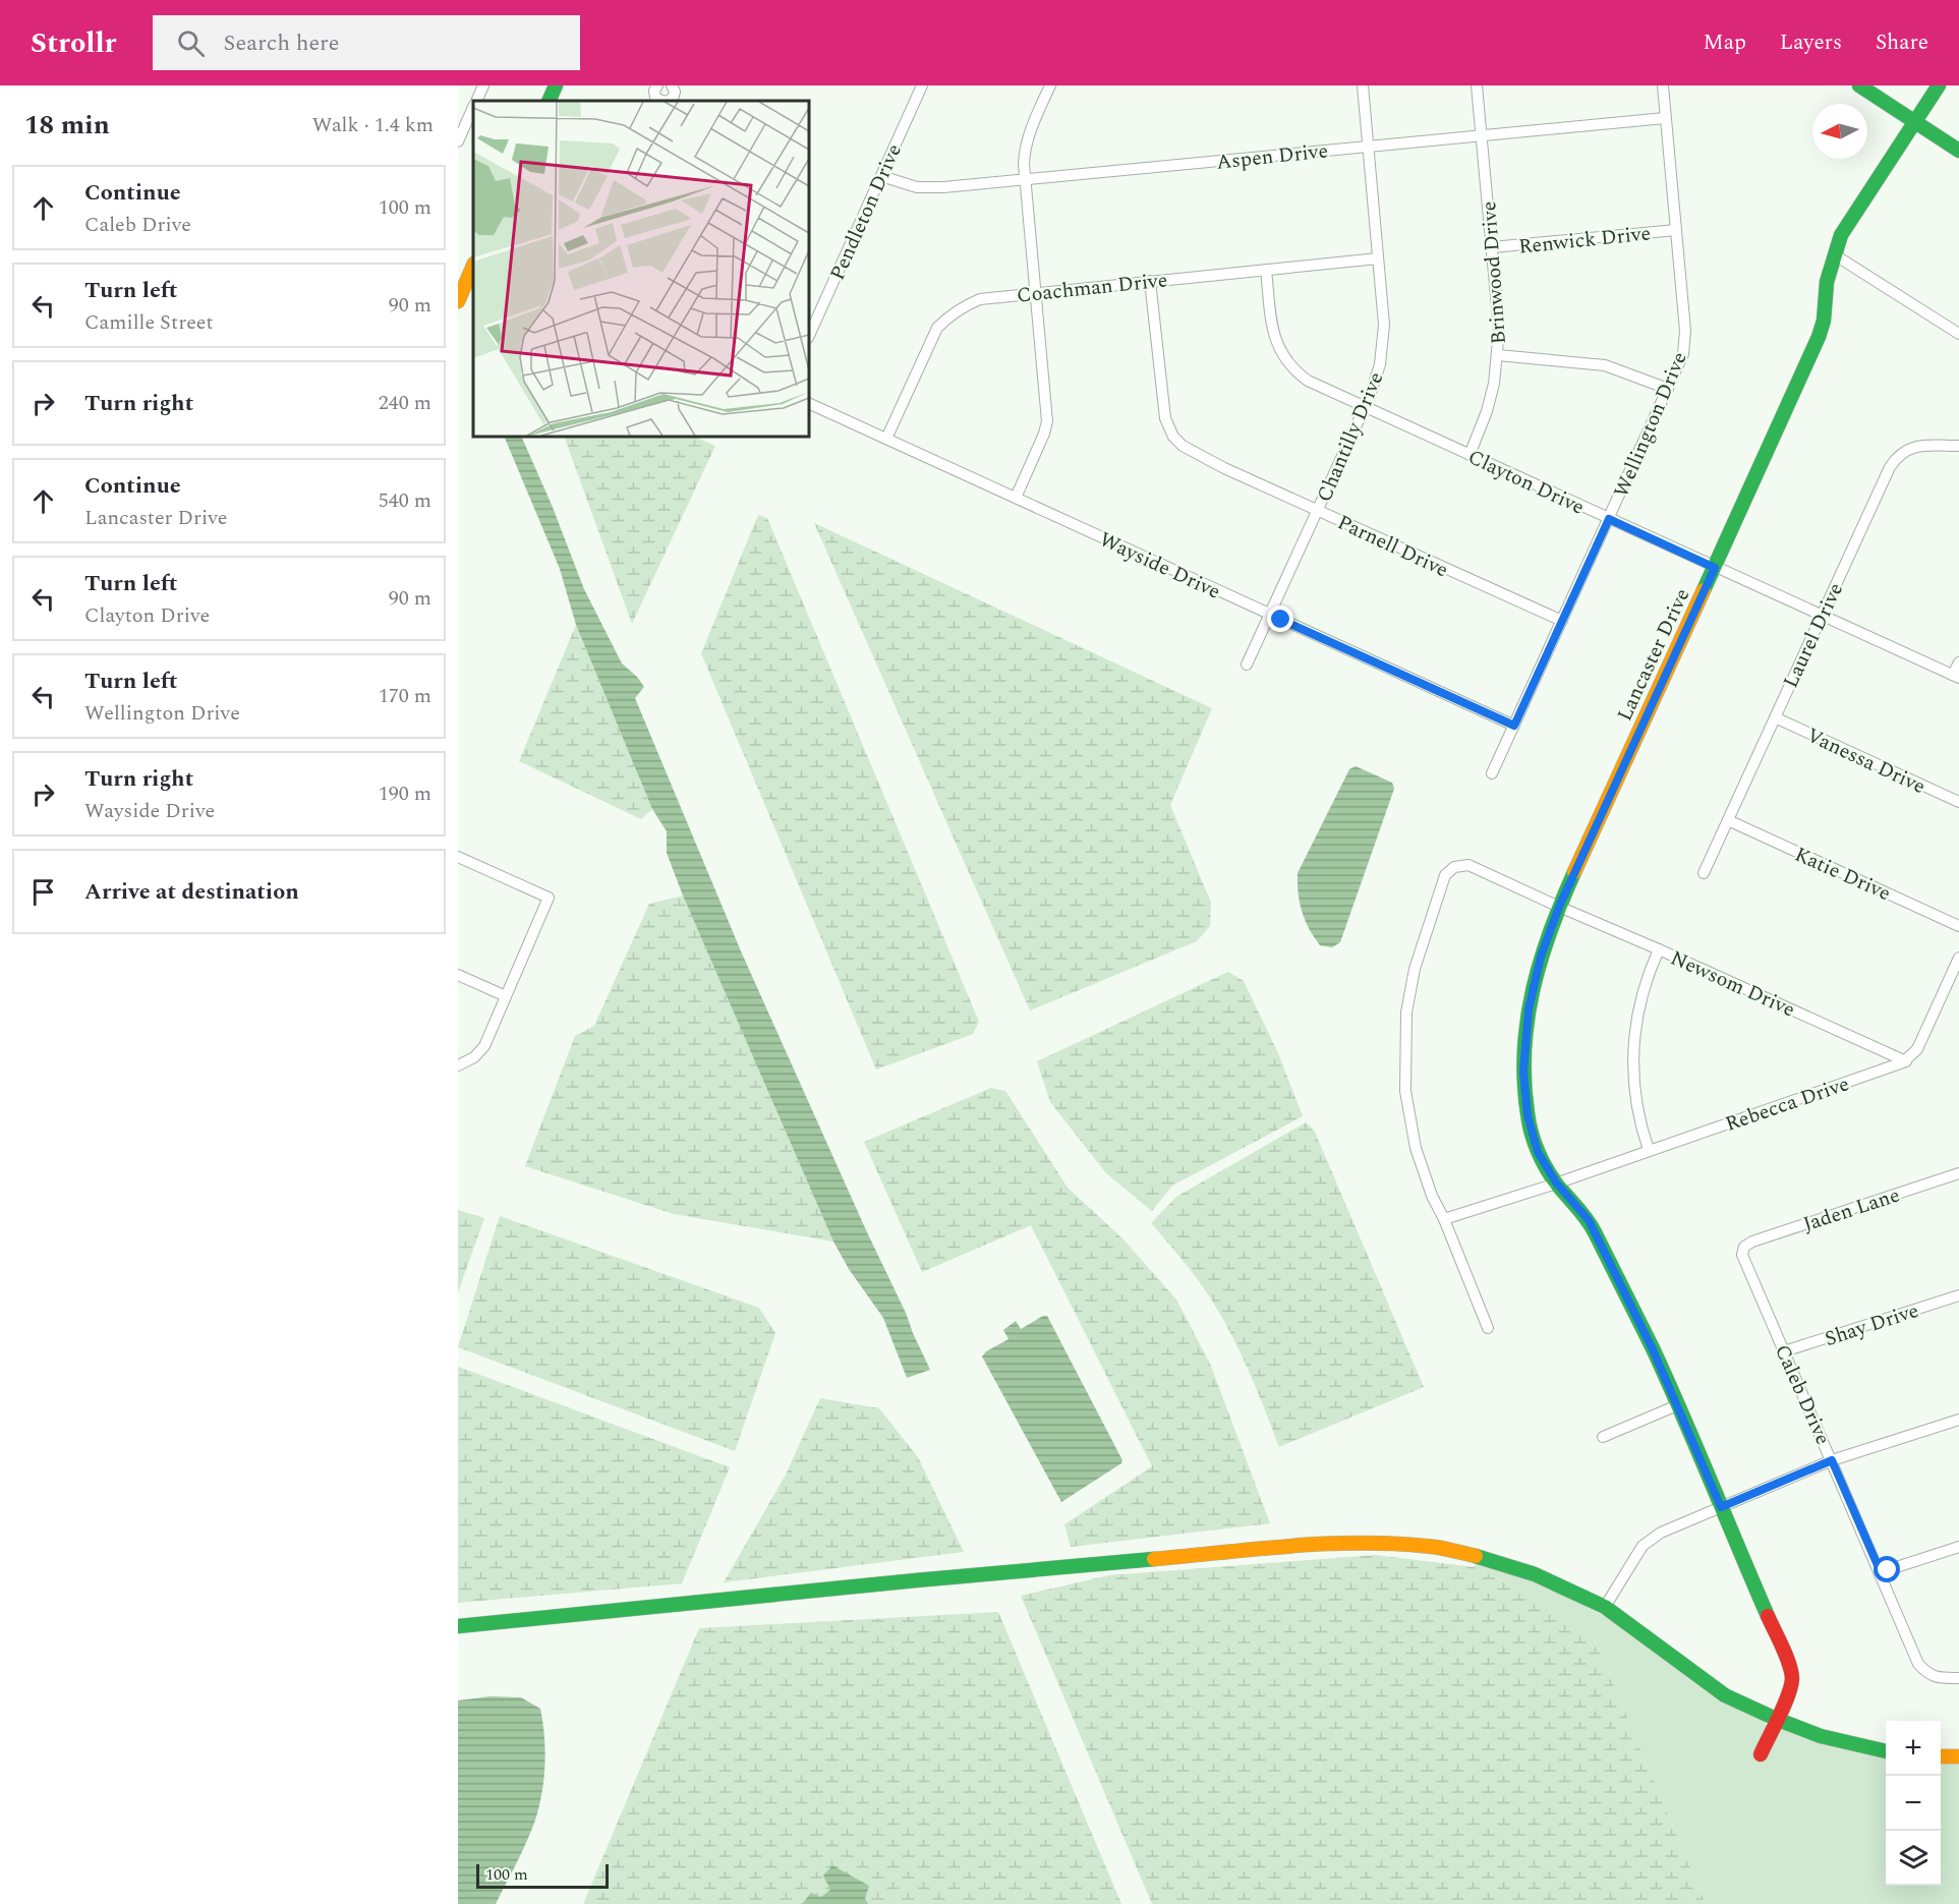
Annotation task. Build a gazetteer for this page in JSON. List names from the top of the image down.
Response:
{
  "streets": {
    "street": [
      "Aspen Drive",
      "Pendleton Drive",
      "Renwick Drive",
      "Brinwood Drive",
      "Coachman Drive",
      "Wellington Drive",
      "Chantilly Drive",
      "Clayton Drive",
      "Parnell Drive",
      "Wayside Drive",
      "Laurel Drive",
      "Lancaster Drive",
      "Vanessa Drive",
      "Katie Drive",
      "Newsom Drive",
      "Rebecca Drive",
      "Jaden Lane",
      "Shay Drive",
      "Caleb Drive"
    ]
  },
  "crossings": [
    ["Aspen Drive", "Pendleton Drive"],
    ["Aspen Drive", "Brinwood Drive"],
    ["Aspen Drive", "Wellington Drive"],
    ["Aspen Drive", "Chantilly Drive"],
    ["Renwick Drive", "Brinwood Drive"],
    ["Renwick Drive", "Wellington Drive"],
    ["Brinwood Drive", "Clayton Drive"],
    ["Coachman Drive", "Chantilly Drive"],
    ["Coachman Drive", "Clayton Drive"],
    ["Coachman Drive", "Parnell Drive"],
    ["Coachman Drive", "Wayside Drive"],
    ["Wellington Drive", "Clayton Drive"],
    ["Wellington Drive", "Parnell Drive"],
    ["Wellington Drive", "Wayside Drive"],
    ["Chantilly Drive", "Clayton Drive"],
    ["Chantilly Drive", "Parnell Drive"],
    ["Chantilly Drive", "Wayside Drive"],
    ["Clayton Drive", "Laurel Drive"],
    ["Clayton Drive", "Lancaster Drive"],
    ["Laurel Drive", "Vanessa Drive"],
    ["Laurel Drive", "Katie Drive"],
    ["Lancaster Drive", "Newsom Drive"],
    ["Lancaster Drive", "Rebecca Drive"],
    ["Newsom Drive", "Rebecca Drive"],
    ["Jaden Lane", "Caleb Drive"],
    ["Shay Drive", "Caleb Drive"]
  ],
  "scale_bar": "100 m",
  "north": "left",
  "page": {
    "header": "Strollr",
    "search": "Search here",
    "nav": ["Map", "Layers", "Share"],
    "heading": ["18 min", "Walk · 1.4 km"],
    "list": [
      ["Continue", "Caleb Drive", "100 m"],
      ["Turn left", "Camille Street", "90 m"],
      ["Turn right", "240 m"],
      ["Continue", "Lancaster Drive", "540 m"],
      ["Turn left", "Clayton Drive", "90 m"],
      ["Turn left", "Wellington Drive", "170 m"],
      ["Turn right", "Wayside Drive", "190 m"],
      "Arrive at destination"
    ],
    "map_buttons": ["+", "−"],
    "scale": "100 m"
  }
}
